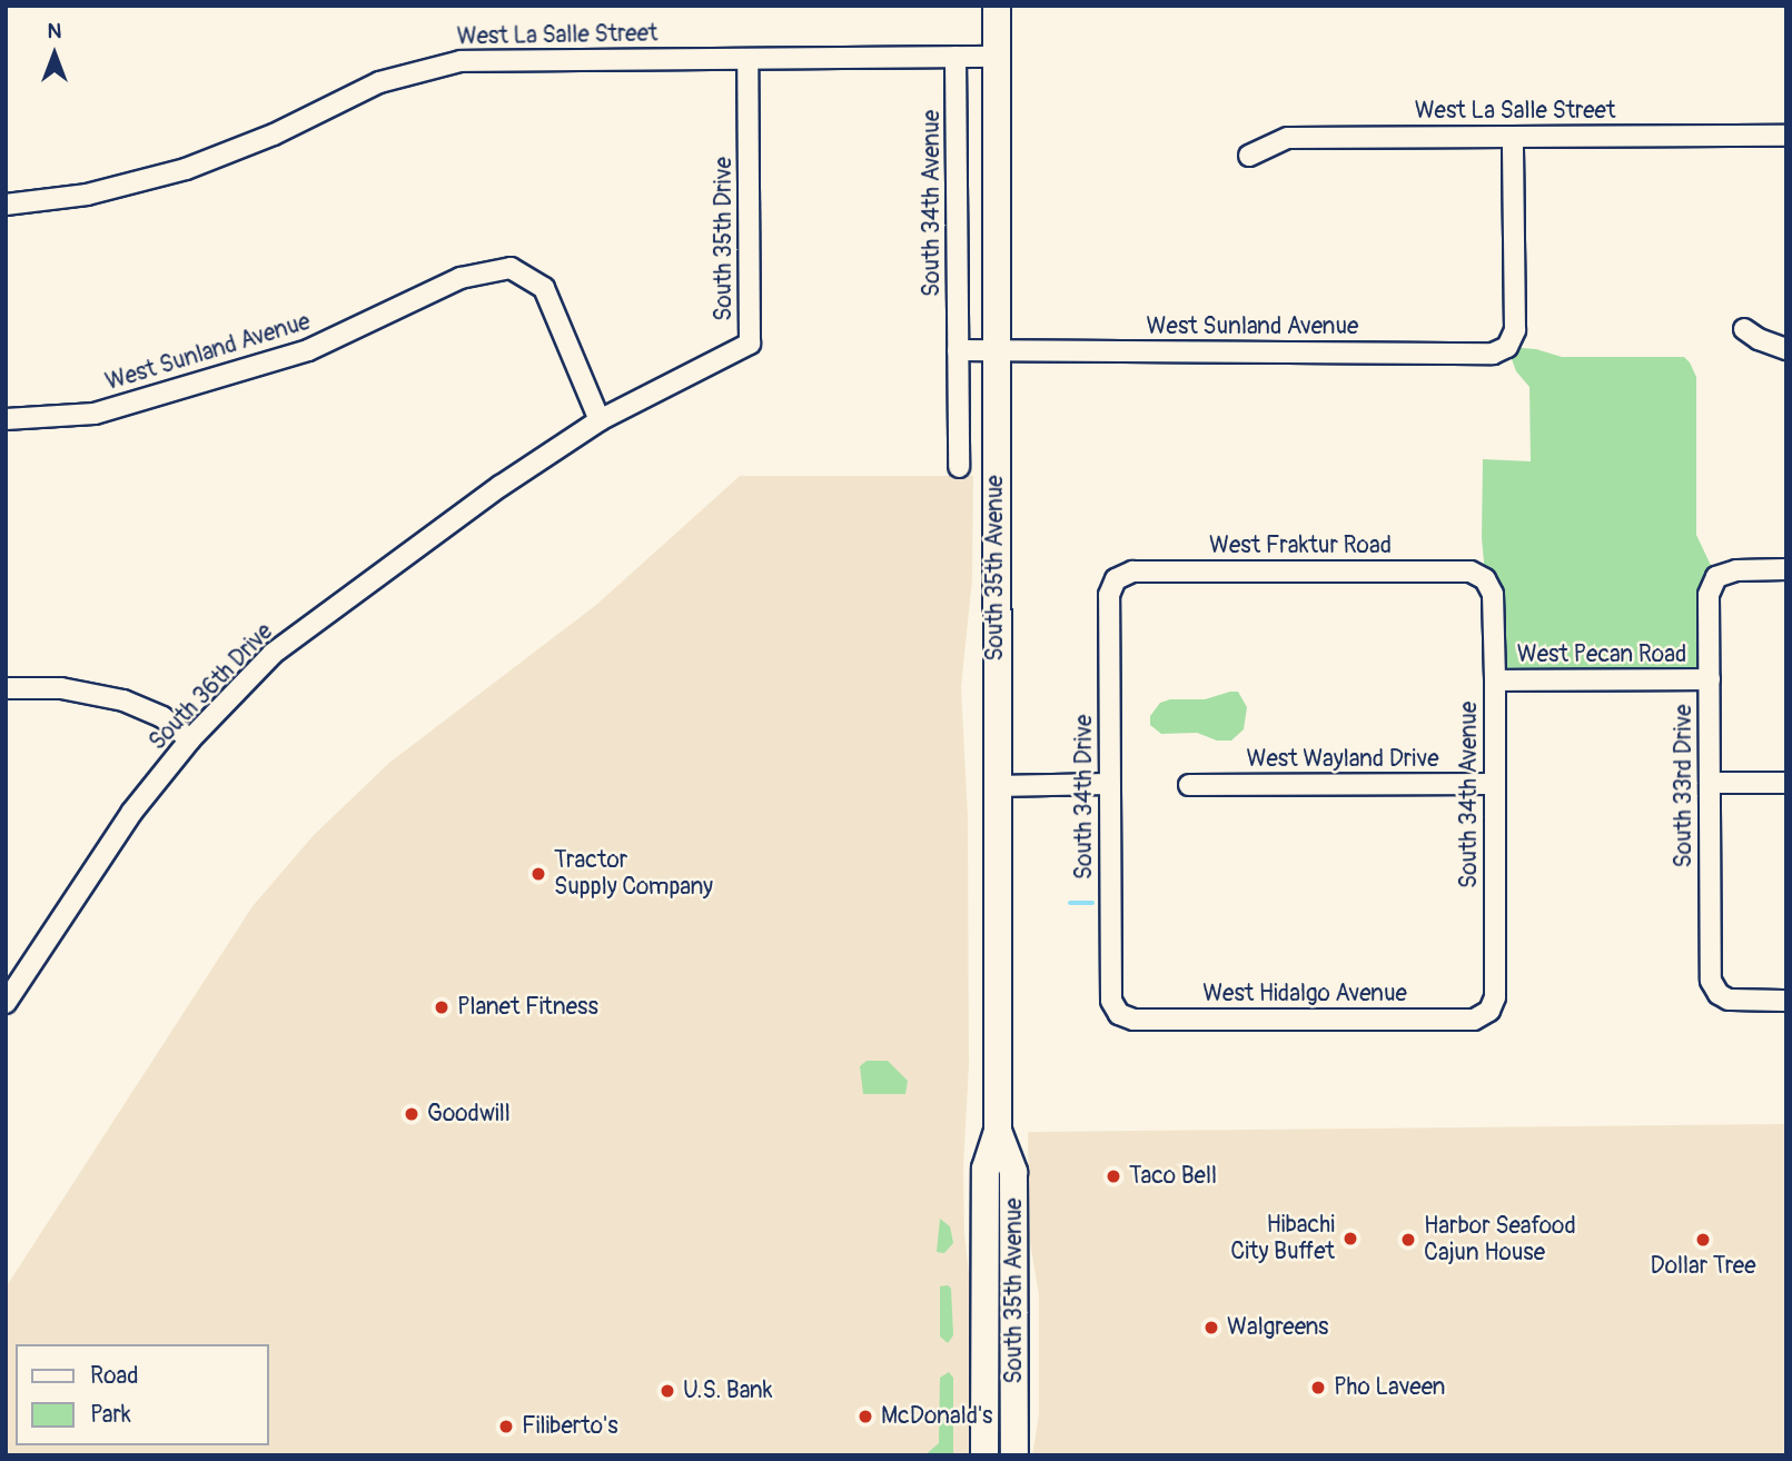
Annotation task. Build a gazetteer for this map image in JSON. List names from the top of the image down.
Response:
{
  "streets": {
    "main road": ["South 35th Avenue"],
    "street": [
      "West La Salle Street",
      "South 34th Avenue",
      "South 35th Drive",
      "West Sunland Avenue",
      "West Fraktur Road",
      "West Pecan Road",
      "South 36th Drive",
      "West Wayland Drive",
      "South 33rd Drive",
      "South 34th Drive",
      "West Hidalgo Avenue"
    ]
  },
  "crossings": [
    ["West La Salle Street", "South 34th Avenue"],
    ["West La Salle Street", "South 35th Drive"],
    ["West La Salle Street", "West Sunland Avenue"],
    ["West La Salle Street", "South 35th Avenue"],
    ["South 34th Avenue", "West Fraktur Road"],
    ["South 34th Avenue", "West Pecan Road"],
    ["South 34th Avenue", "West Wayland Drive"],
    ["South 34th Avenue", "West Hidalgo Avenue"],
    ["South 35th Drive", "West Sunland Avenue"],
    ["South 35th Drive", "South 36th Drive"],
    ["West Sunland Avenue", "South 35th Avenue"],
    ["West Sunland Avenue", "South 36th Drive"],
    ["West Fraktur Road", "South 34th Drive"],
    ["West Pecan Road", "South 33rd Drive"],
    ["South 34th Drive", "West Hidalgo Avenue"]
  ],
  "places": [
    "Tractor Supply Company",
    "Planet Fitness",
    "Goodwill",
    "Taco Bell",
    "Hibachi City Buffet",
    "Harbor Seafood Cajun House",
    "Dollar Tree",
    "Walgreens",
    "Pho Laveen",
    "U.S. Bank",
    "McDonald's",
    "Filiberto's"
  ],
  "legend": ["Road", "Park"],
  "north": "top"
}
